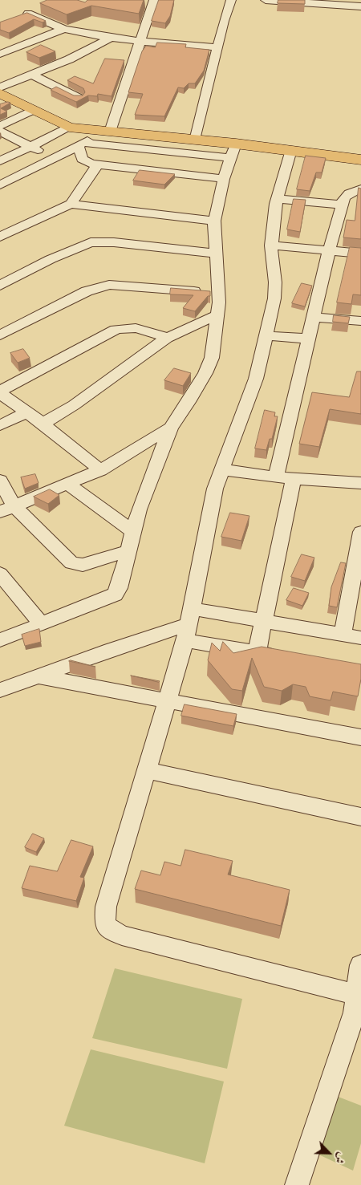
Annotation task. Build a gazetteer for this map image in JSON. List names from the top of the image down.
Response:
{
  "north": "bottom right"
}
